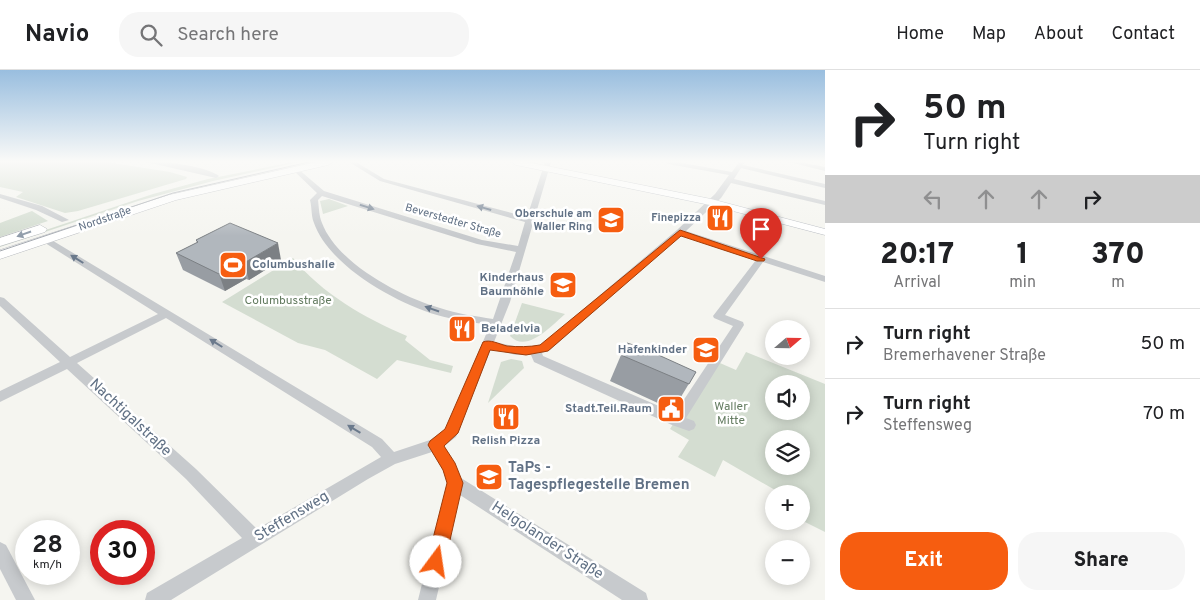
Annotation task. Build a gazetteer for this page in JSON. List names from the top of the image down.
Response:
{
  "streets": {
    "main road": ["Nordstraße"],
    "street": [
      "Beverstedter Straße",
      "Nachtigalstraße",
      "Steffensweg",
      "Helgolander Straße"
    ]
  },
  "crossings": [
    ["Nachtigalstraße", "Steffensweg"]
  ],
  "parks": ["Columbusstraße", "Waller Mitte"],
  "places": {
    "restaurant": ["Finepizza", "Beladelvia", "Relish Pizza"],
    "school or university": [
      "Oberschule am Waller Ring",
      "Kinderhaus Baumhöhle",
      "Hafenkinder",
      "TaPs - Tagespflegestelle Bremen"
    ],
    "sports": ["Columbushalle"],
    "public building": ["Stadt.Teil.Raum"]
  },
  "north": "right",
  "page": {
    "header": "Navio",
    "search": "Search here",
    "nav": [
      "Home",
      "Map",
      "About",
      "Contact"
    ],
    "turn": ["50 m", "Turn right"],
    "eta": [
      "20:17",
      "Arrival",
      "1",
      "min",
      "370",
      "m"
    ],
    "list": [
      {
        "name": "Turn right",
        "note": "Bremerhavener Straße",
        "value": "50 m"
      },
      {
        "name": "Turn right",
        "note": "Steffensweg",
        "value": "70 m"
      }
    ],
    "map_buttons": ["+", "−"],
    "speed": "28 km/h",
    "limit": "30",
    "buttons": ["Exit", "Share"]
  }
}
